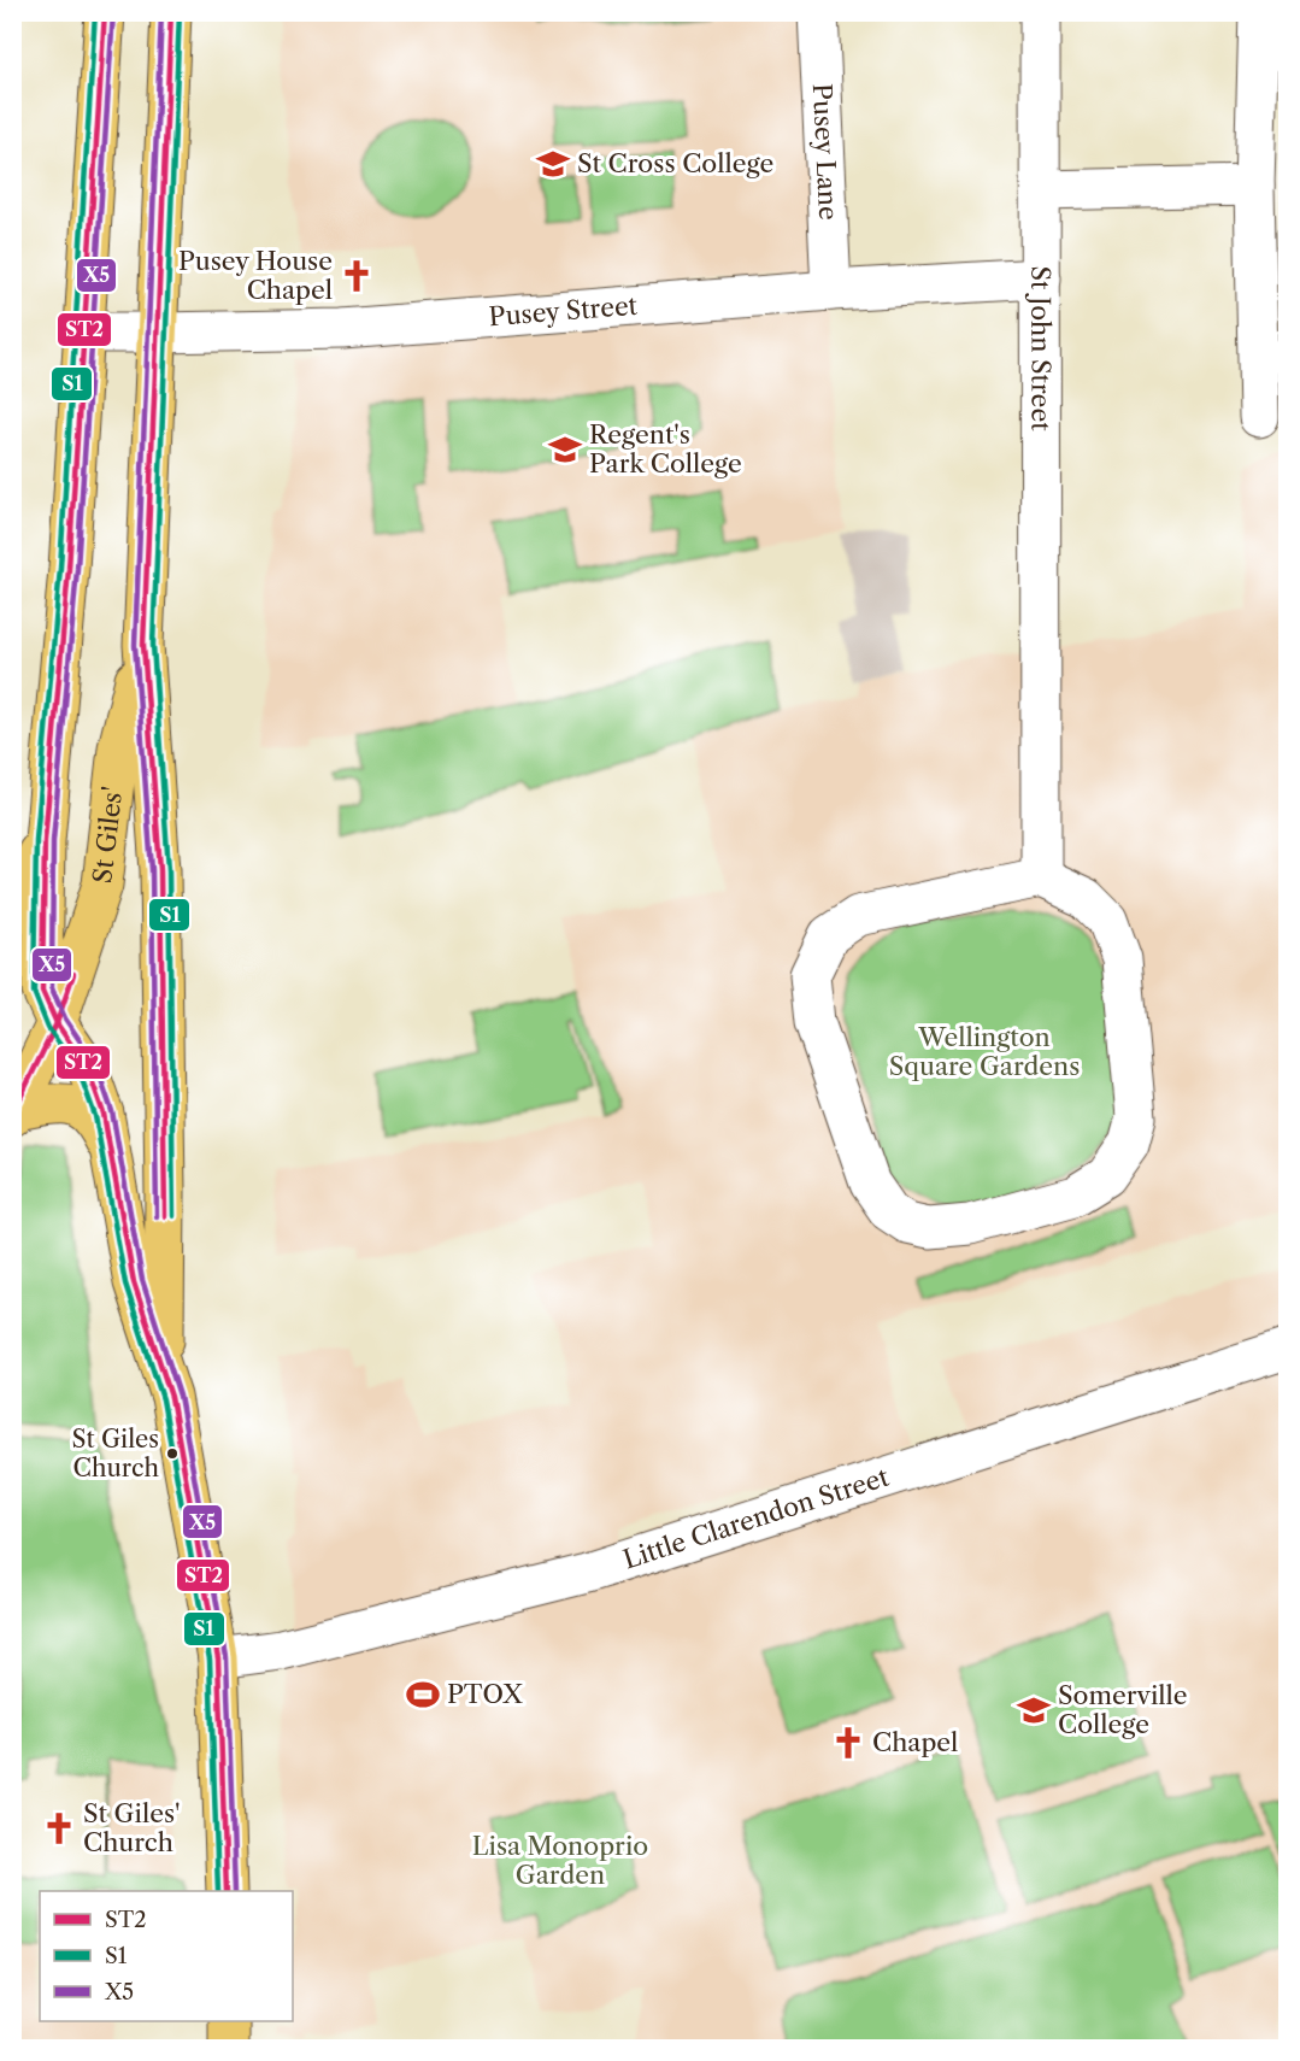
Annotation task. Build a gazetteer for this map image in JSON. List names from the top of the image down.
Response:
{
  "streets": {
    "main road": ["St Giles'"],
    "street": [
      "Pusey Lane",
      "Pusey Street",
      "St John Street",
      "Little Clarendon Street"
    ]
  },
  "crossings": [
    ["Pusey Lane", "Pusey Street"],
    ["Pusey Street", "St John Street"],
    ["Pusey Street", "St Giles'"],
    ["St Giles'", "Little Clarendon Street"]
  ],
  "parks": ["Wellington Square Gardens", "Lisa Monoprio Garden"],
  "places": {
    "school or university": ["St Cross College", "Regent's Park College", "Somerville College"],
    "church": ["Pusey House Chapel", "Chapel", "St Giles' Church"],
    "other": ["St Giles Church"],
    "sports": ["PTOX"]
  },
  "lines": ["transit line ST2", "transit line S1", "transit line X5"],
  "legend": ["ST2", "S1", "X5"]
}
